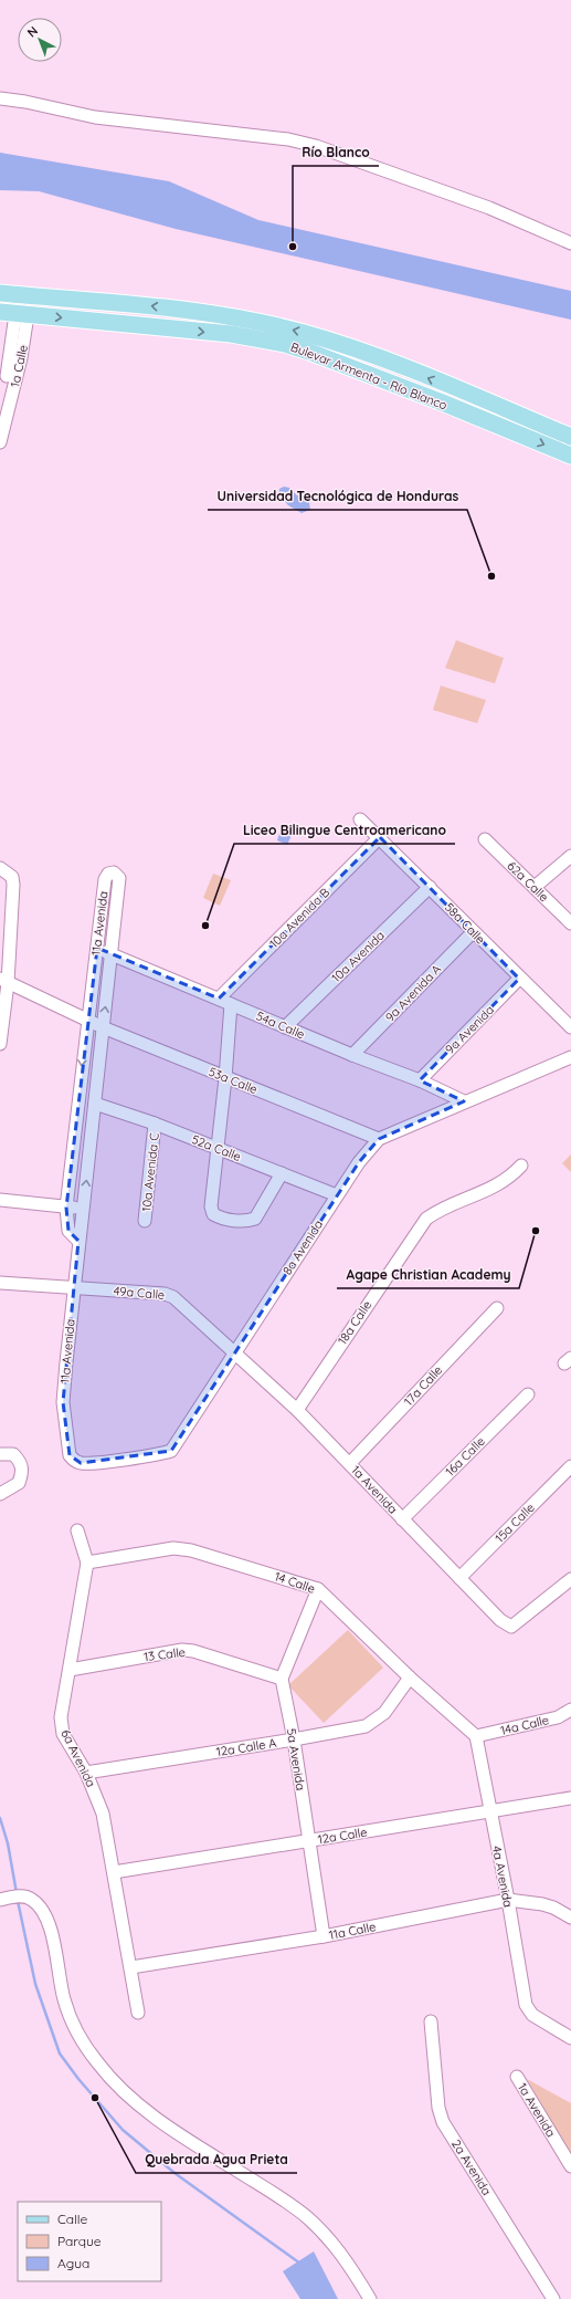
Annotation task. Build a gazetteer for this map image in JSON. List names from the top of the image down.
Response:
{
  "streets": {
    "main road": ["Bulevar Armenta - Río Blanco"],
    "street": [
      "1a Calle",
      "62a Calle",
      "10a Avenida B",
      "11a Avenida",
      "58a Calle",
      "10a Avenida",
      "9a Avenida A",
      "54a Calle",
      "9a Avenida",
      "53a Calle",
      "52a Calle",
      "10a Avenida C",
      "8a Avenida",
      "49a Calle",
      "18a Calle",
      "17a Calle",
      "16a Calle",
      "1a Avenida",
      "15a Calle",
      "14 Calle",
      "13 Calle",
      "14a Calle",
      "12a Calle A",
      "6a Avenida",
      "5a Avenida",
      "12a Calle",
      "4a Avenida",
      "11a Calle",
      "2a Avenida"
    ]
  },
  "crossings": [
    ["1a Calle", "Bulevar Armenta - Río Blanco"],
    ["10a Avenida B", "58a Calle"],
    ["10a Avenida B", "54a Calle"],
    ["11a Avenida", "54a Calle"],
    ["11a Avenida", "53a Calle"],
    ["11a Avenida", "52a Calle"],
    ["11a Avenida", "8a Avenida"],
    ["11a Avenida", "49a Calle"],
    ["58a Calle", "10a Avenida"],
    ["58a Calle", "9a Avenida A"],
    ["58a Calle", "9a Avenida"],
    ["10a Avenida", "54a Calle"],
    ["9a Avenida A", "54a Calle"],
    ["54a Calle", "9a Avenida"],
    ["54a Calle", "8a Avenida"],
    ["53a Calle", "8a Avenida"],
    ["52a Calle", "10a Avenida C"],
    ["52a Calle", "8a Avenida"],
    ["8a Avenida", "49a Calle"],
    ["8a Avenida", "1a Avenida"],
    ["49a Calle", "1a Avenida"],
    ["18a Calle", "1a Avenida"],
    ["17a Calle", "1a Avenida"],
    ["16a Calle", "1a Avenida"],
    ["1a Avenida", "15a Calle"],
    ["14 Calle", "14a Calle"],
    ["14 Calle", "12a Calle A"],
    ["14 Calle", "6a Avenida"],
    ["14 Calle", "4a Avenida"],
    ["13 Calle", "6a Avenida"],
    ["13 Calle", "5a Avenida"],
    ["14a Calle", "4a Avenida"],
    ["12a Calle A", "6a Avenida"],
    ["12a Calle A", "5a Avenida"],
    ["6a Avenida", "12a Calle"],
    ["6a Avenida", "11a Calle"],
    ["5a Avenida", "12a Calle"],
    ["5a Avenida", "11a Calle"],
    ["12a Calle", "4a Avenida"],
    ["4a Avenida", "11a Calle"]
  ],
  "places": [
    "Río Blanco",
    "Universidad Tecnológica de Honduras",
    "Liceo Bilingue Centroamericano",
    "Agape Christian Academy",
    "Quebrada Agua Prieta"
  ],
  "legend": ["Calle", "Parque", "Agua"],
  "north": "top left"
}
